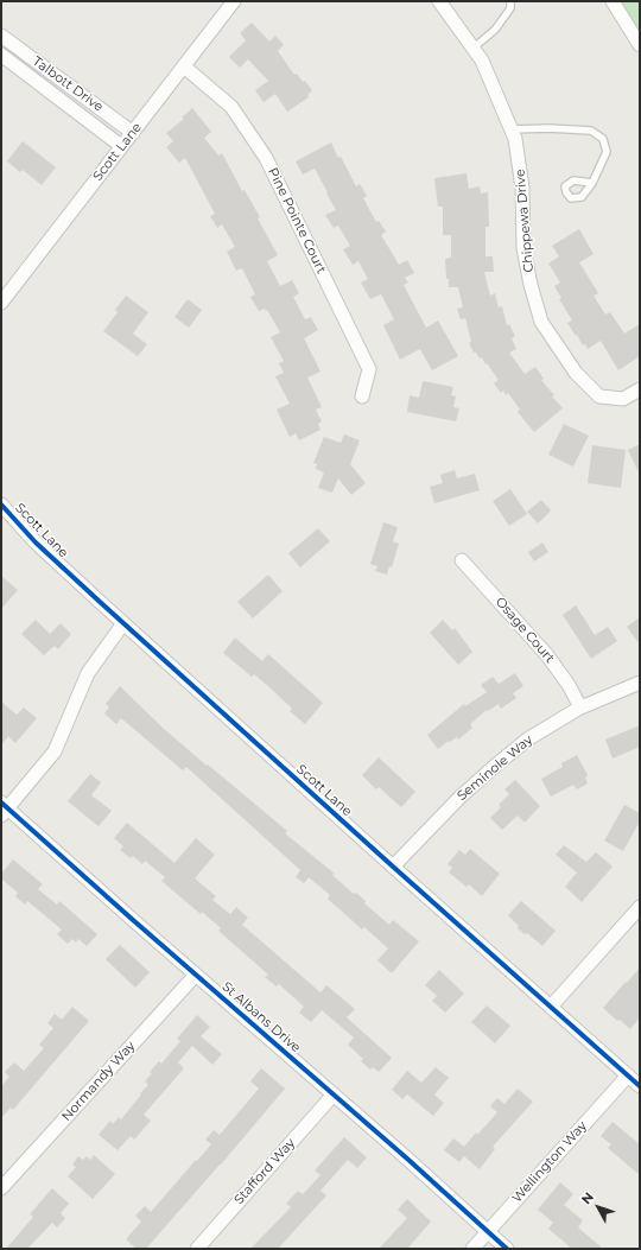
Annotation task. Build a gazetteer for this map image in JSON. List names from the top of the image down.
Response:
{
  "streets": {
    "street": [
      "Talbott Drive",
      "Scott Lane",
      "Pine Pointe Court",
      "Chippewa Drive",
      "Osage Court",
      "Seminole Way",
      "St Albans Drive",
      "Normandy Way",
      "Wellington Way",
      "Stafford Way"
    ]
  },
  "crossings": [
    ["Talbott Drive", "Scott Lane"],
    ["Scott Lane", "Pine Pointe Court"],
    ["Scott Lane", "Seminole Way"],
    ["Scott Lane", "Wellington Way"],
    ["Osage Court", "Seminole Way"],
    ["St Albans Drive", "Normandy Way"],
    ["St Albans Drive", "Wellington Way"],
    ["St Albans Drive", "Stafford Way"]
  ],
  "north": "top left"
}
